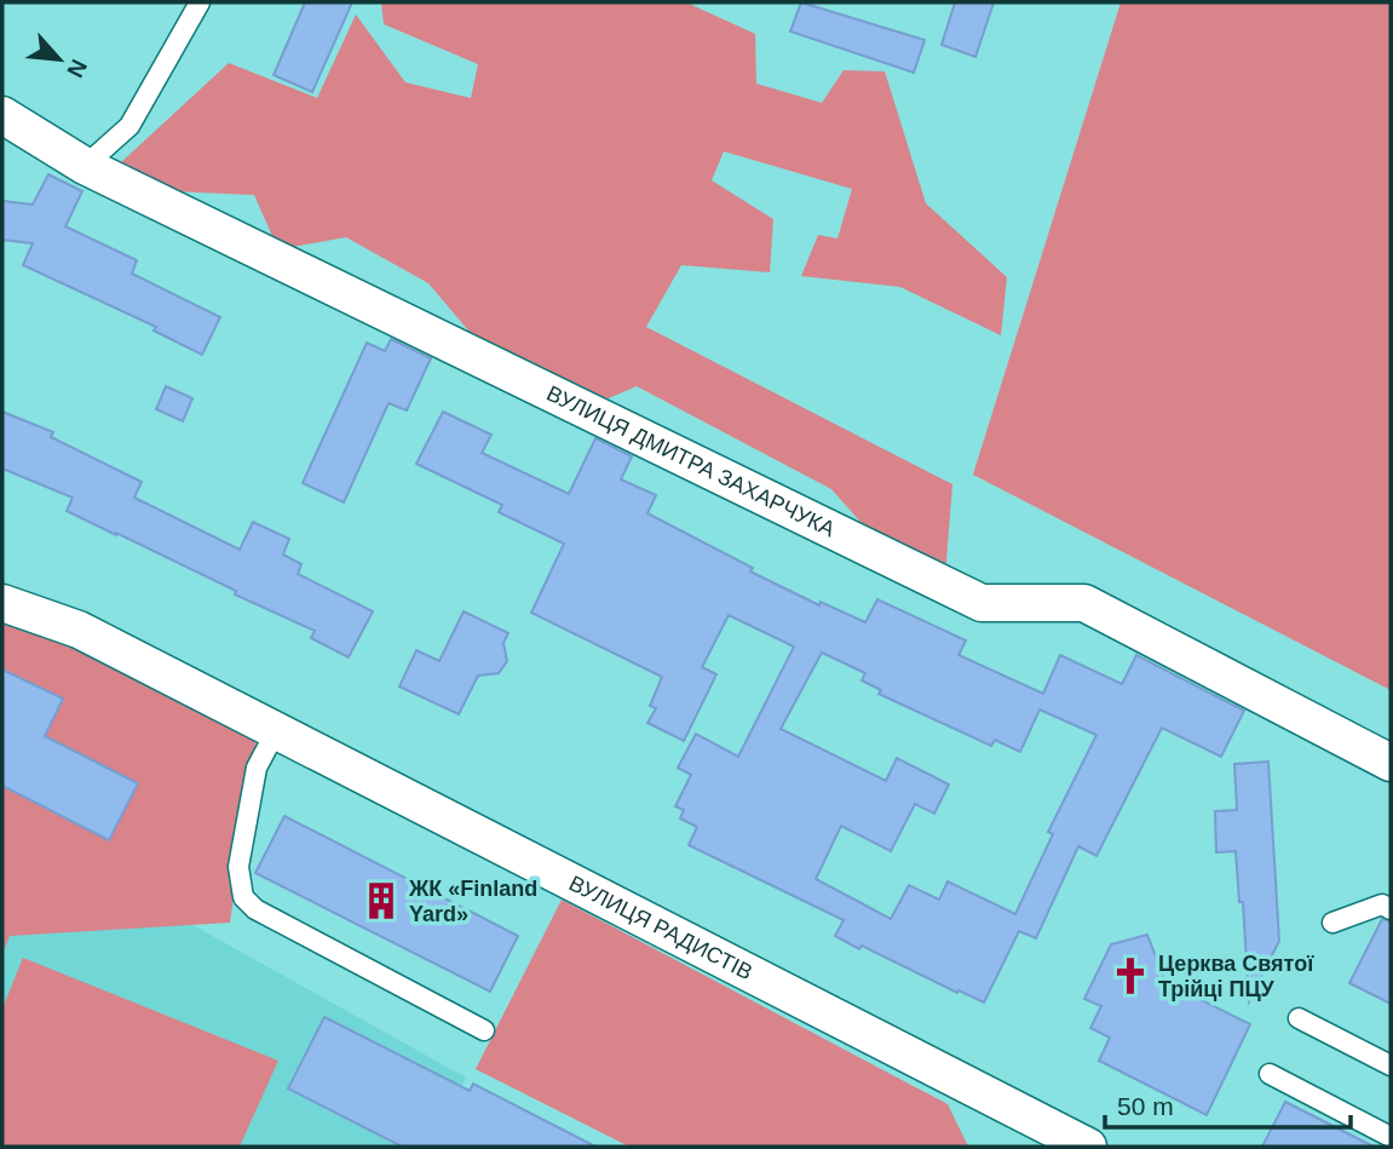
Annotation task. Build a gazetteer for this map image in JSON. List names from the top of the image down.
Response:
{
  "streets": {
    "street": ["ВУЛИЦЯ ДМИТРА ЗАХАРЧУКА", "ВУЛИЦЯ РАДИСТІВ"]
  },
  "places": {
    "building": ["ЖК «Finland Yard»"],
    "church": ["Церква Святої Трійці ПЦУ"]
  },
  "scale_bar": "50 m",
  "north": "bottom right"
}
